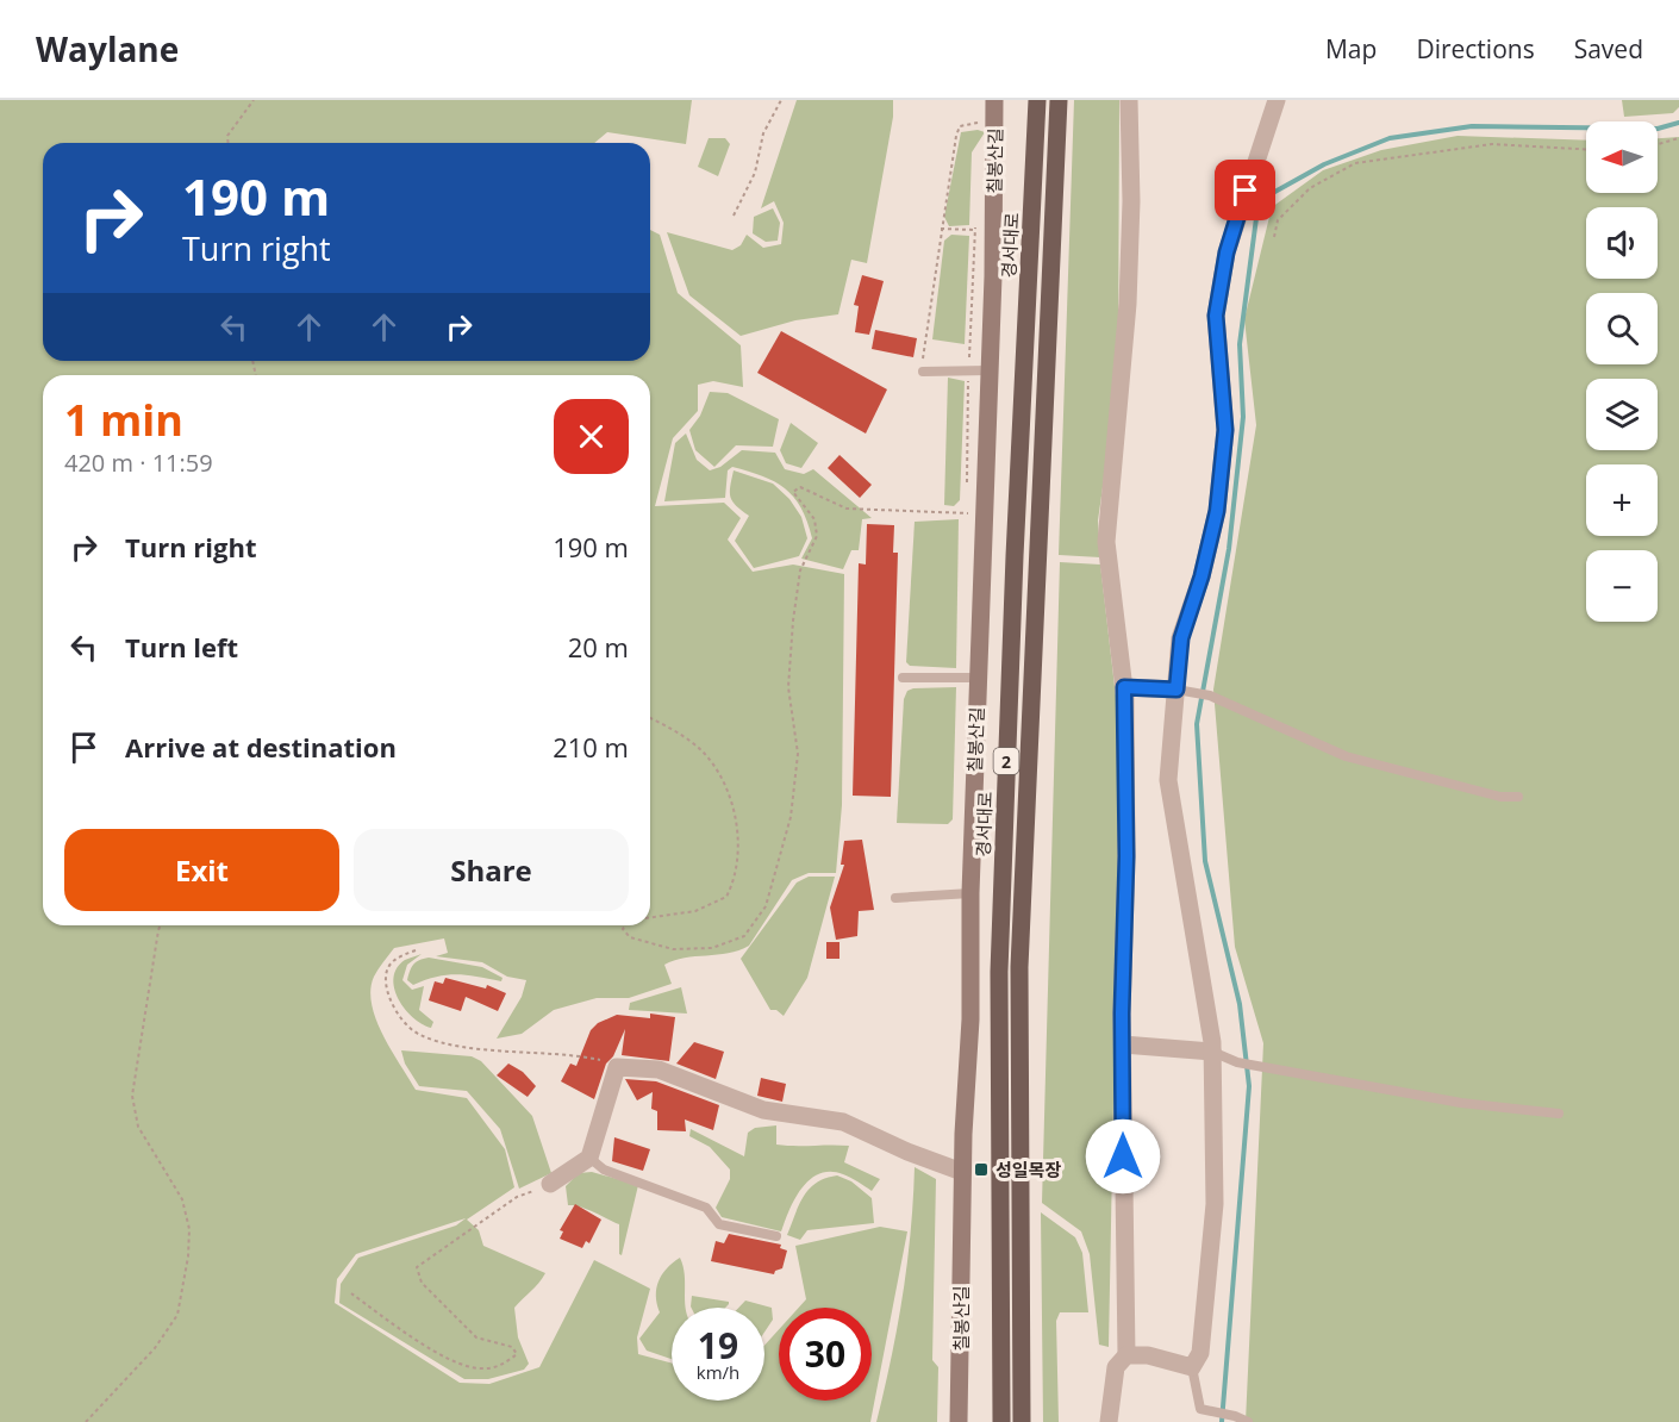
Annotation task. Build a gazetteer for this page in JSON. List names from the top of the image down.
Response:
{
  "streets": {
    "main road": ["경서대로", "2"],
    "street": ["칠봉산길"]
  },
  "places": {
    "transit": ["성일목장"]
  },
  "north": "left",
  "page": {
    "header": "Waylane",
    "nav": ["Map", "Directions", "Saved"],
    "map_buttons": ["+", "−"],
    "turn": ["190 m", "Turn right"],
    "heading": ["1 min", "420 m · 11:59"],
    "list": [
      {
        "name": "Turn right",
        "value": "190 m"
      },
      {
        "name": "Turn left",
        "value": "20 m"
      },
      {
        "name": "Arrive at destination",
        "value": "210 m"
      }
    ],
    "buttons": ["Exit", "Share"],
    "speed": "19 km/h",
    "limit": "30"
  }
}
